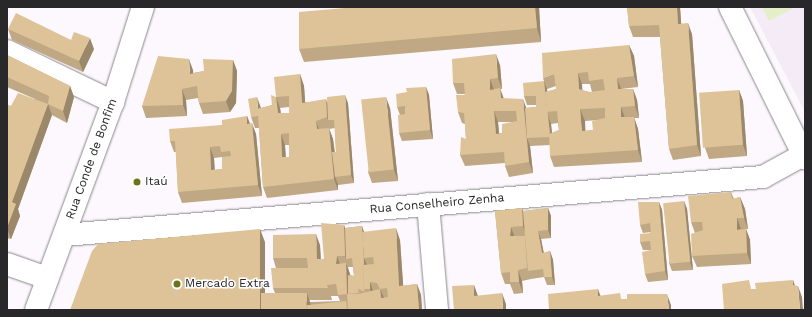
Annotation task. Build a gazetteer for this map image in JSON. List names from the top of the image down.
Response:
{
  "streets": {
    "street": ["Rua Conde de Bonfim", "Rua Conselheiro Zenha"]
  },
  "crossings": [
    ["Rua Conde de Bonfim", "Rua Conselheiro Zenha"]
  ],
  "places": ["Itaú", "Mercado Extra"]
}
